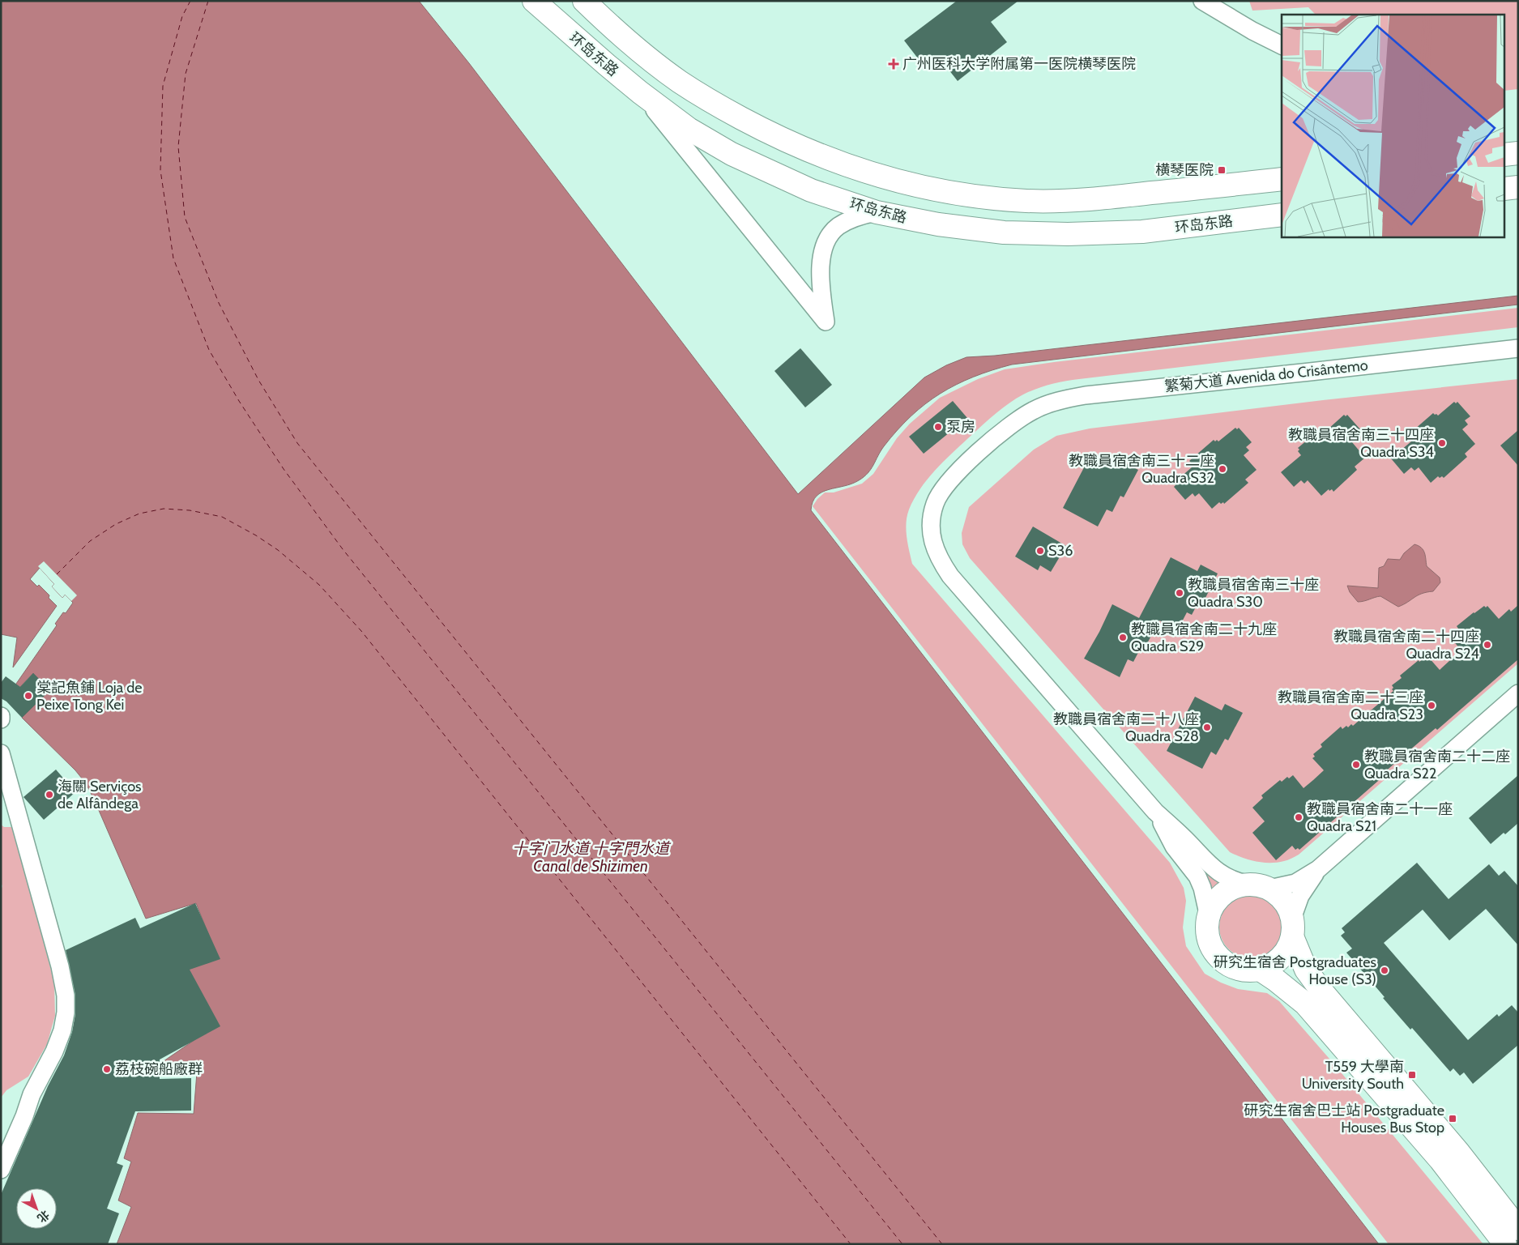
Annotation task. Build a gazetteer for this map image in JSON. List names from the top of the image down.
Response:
{
  "streets": {
    "main road": ["环岛东路"],
    "street": ["繁菊大道 Avenida do Crisântemo"]
  },
  "water": ["十字门水道 十字門水道 Canal de Shizimen"],
  "places": {
    "health": ["广州医科大学附属第一医院横琴医院"],
    "transit": ["横琴医院", "T559 大學南 University South", "研究生宿舍巴士站 Postgraduate Houses Bus Stop"],
    "other": [
      "泵房",
      "教職員宿舍南三十四座 Quadra S34",
      "教職員宿舍南三十二座 Quadra S32",
      "S36",
      "教職員宿舍南三十座 Quadra S30",
      "教職員宿舍南二十九座 Quadra S29",
      "教職員宿舍南二十四座 Quadra S24",
      "棠記魚鋪 Loja de Peixe Tong Kei",
      "教職員宿舍南二十三座 Quadra S23",
      "教職員宿舍南二十八座 Quadra S28",
      "教職員宿舍南二十二座 Quadra S22",
      "海關 Serviços de Alfândega",
      "教職員宿舍南二十一座 Quadra S21",
      "研究生宿舍 Postgraduates House (S3)",
      "荔枝碗船廠群"
    ]
  },
  "north": "bottom right"
}
